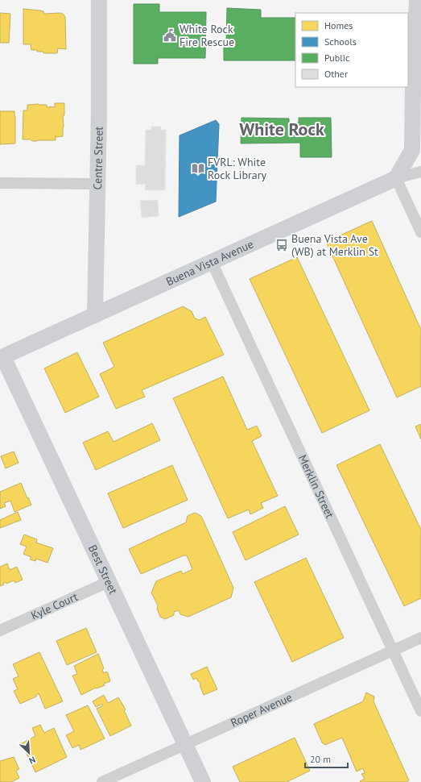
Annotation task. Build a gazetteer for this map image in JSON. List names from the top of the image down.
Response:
{
  "streets": {
    "street": [
      "Centre Street",
      "Buena Vista Avenue",
      "Merklin Street",
      "Best Street",
      "Kyle Court",
      "Roper Avenue"
    ]
  },
  "crossings": [
    ["Centre Street", "Buena Vista Avenue"],
    ["Buena Vista Avenue", "Merklin Street"],
    ["Buena Vista Avenue", "Best Street"],
    ["Merklin Street", "Roper Avenue"],
    ["Best Street", "Kyle Court"],
    ["Best Street", "Roper Avenue"]
  ],
  "districts": ["White Rock"],
  "places": {
    "public building": ["White Rock Fire Rescue"],
    "library": ["FVRL: White Rock Library"],
    "bus stop": ["Buena Vista Ave (WB) at Merklin St"]
  },
  "legend": [
    "Homes",
    "Schools",
    "Public",
    "Other"
  ],
  "scale_bar": "20 m",
  "north": "bottom right"
}
